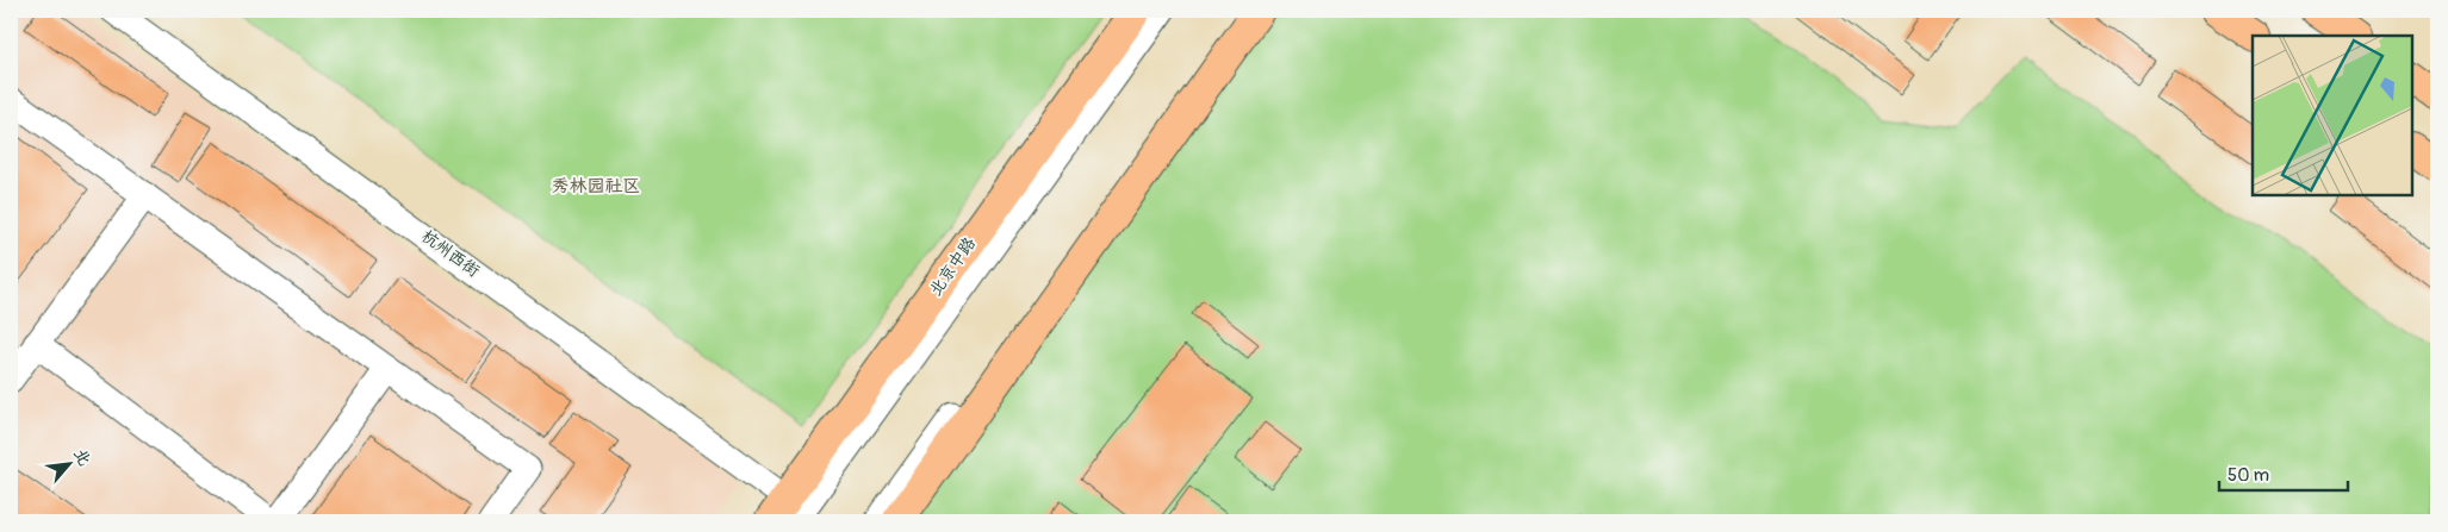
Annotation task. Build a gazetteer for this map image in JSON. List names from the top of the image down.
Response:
{
  "streets": {
    "main road": ["北京中路"],
    "street": ["杭州西街"]
  },
  "crossings": [
    ["杭州西街", "北京中路"]
  ],
  "districts": ["秀林园社区"],
  "scale_bar": "50 m",
  "north": "top right"
}
